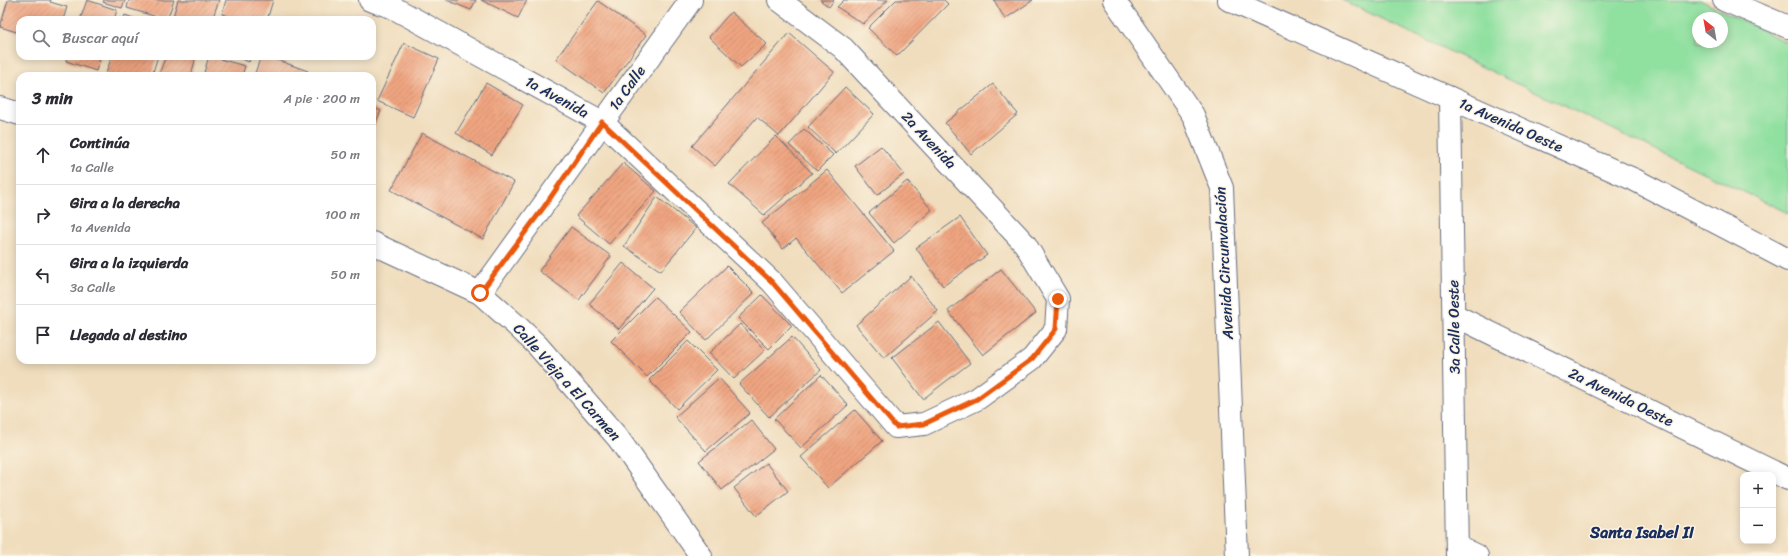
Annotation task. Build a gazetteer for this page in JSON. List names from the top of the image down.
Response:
{
  "streets": {
    "street": [
      "1a Calle",
      "1a Avenida",
      "1a Avenida Oeste",
      "2a Avenida",
      "Avenida Circunvalación",
      "3a Calle Oeste",
      "Calle Vieja a El Carmen",
      "2a Avenida Oeste"
    ]
  },
  "crossings": [
    ["1a Calle", "1a Avenida"],
    ["1a Calle", "Calle Vieja a El Carmen"],
    ["1a Avenida", "2a Avenida"],
    ["1a Avenida Oeste", "3a Calle Oeste"],
    ["3a Calle Oeste", "2a Avenida Oeste"]
  ],
  "districts": ["Santa Isabel II"],
  "north": "top left",
  "page": {
    "search": "Buscar aquí",
    "heading": ["3 min", "A pie · 200 m"],
    "list": [
      ["Continúa", "1a Calle", "50 m"],
      ["Gira a la derecha", "1a Avenida", "100 m"],
      ["Gira a la izquierda", "3a Calle", "50 m"],
      "Llegada al destino"
    ],
    "map_buttons": ["+", "−"]
  }
}
